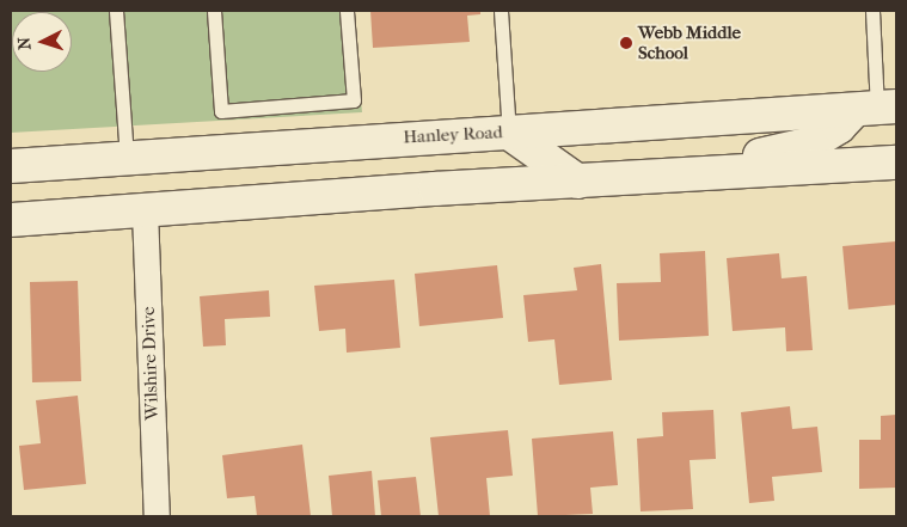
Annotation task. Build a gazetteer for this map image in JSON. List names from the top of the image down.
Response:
{
  "streets": {
    "main road": ["Hanley Road"],
    "street": ["Wilshire Drive"]
  },
  "places": ["Webb Middle School"],
  "north": "left"
}
